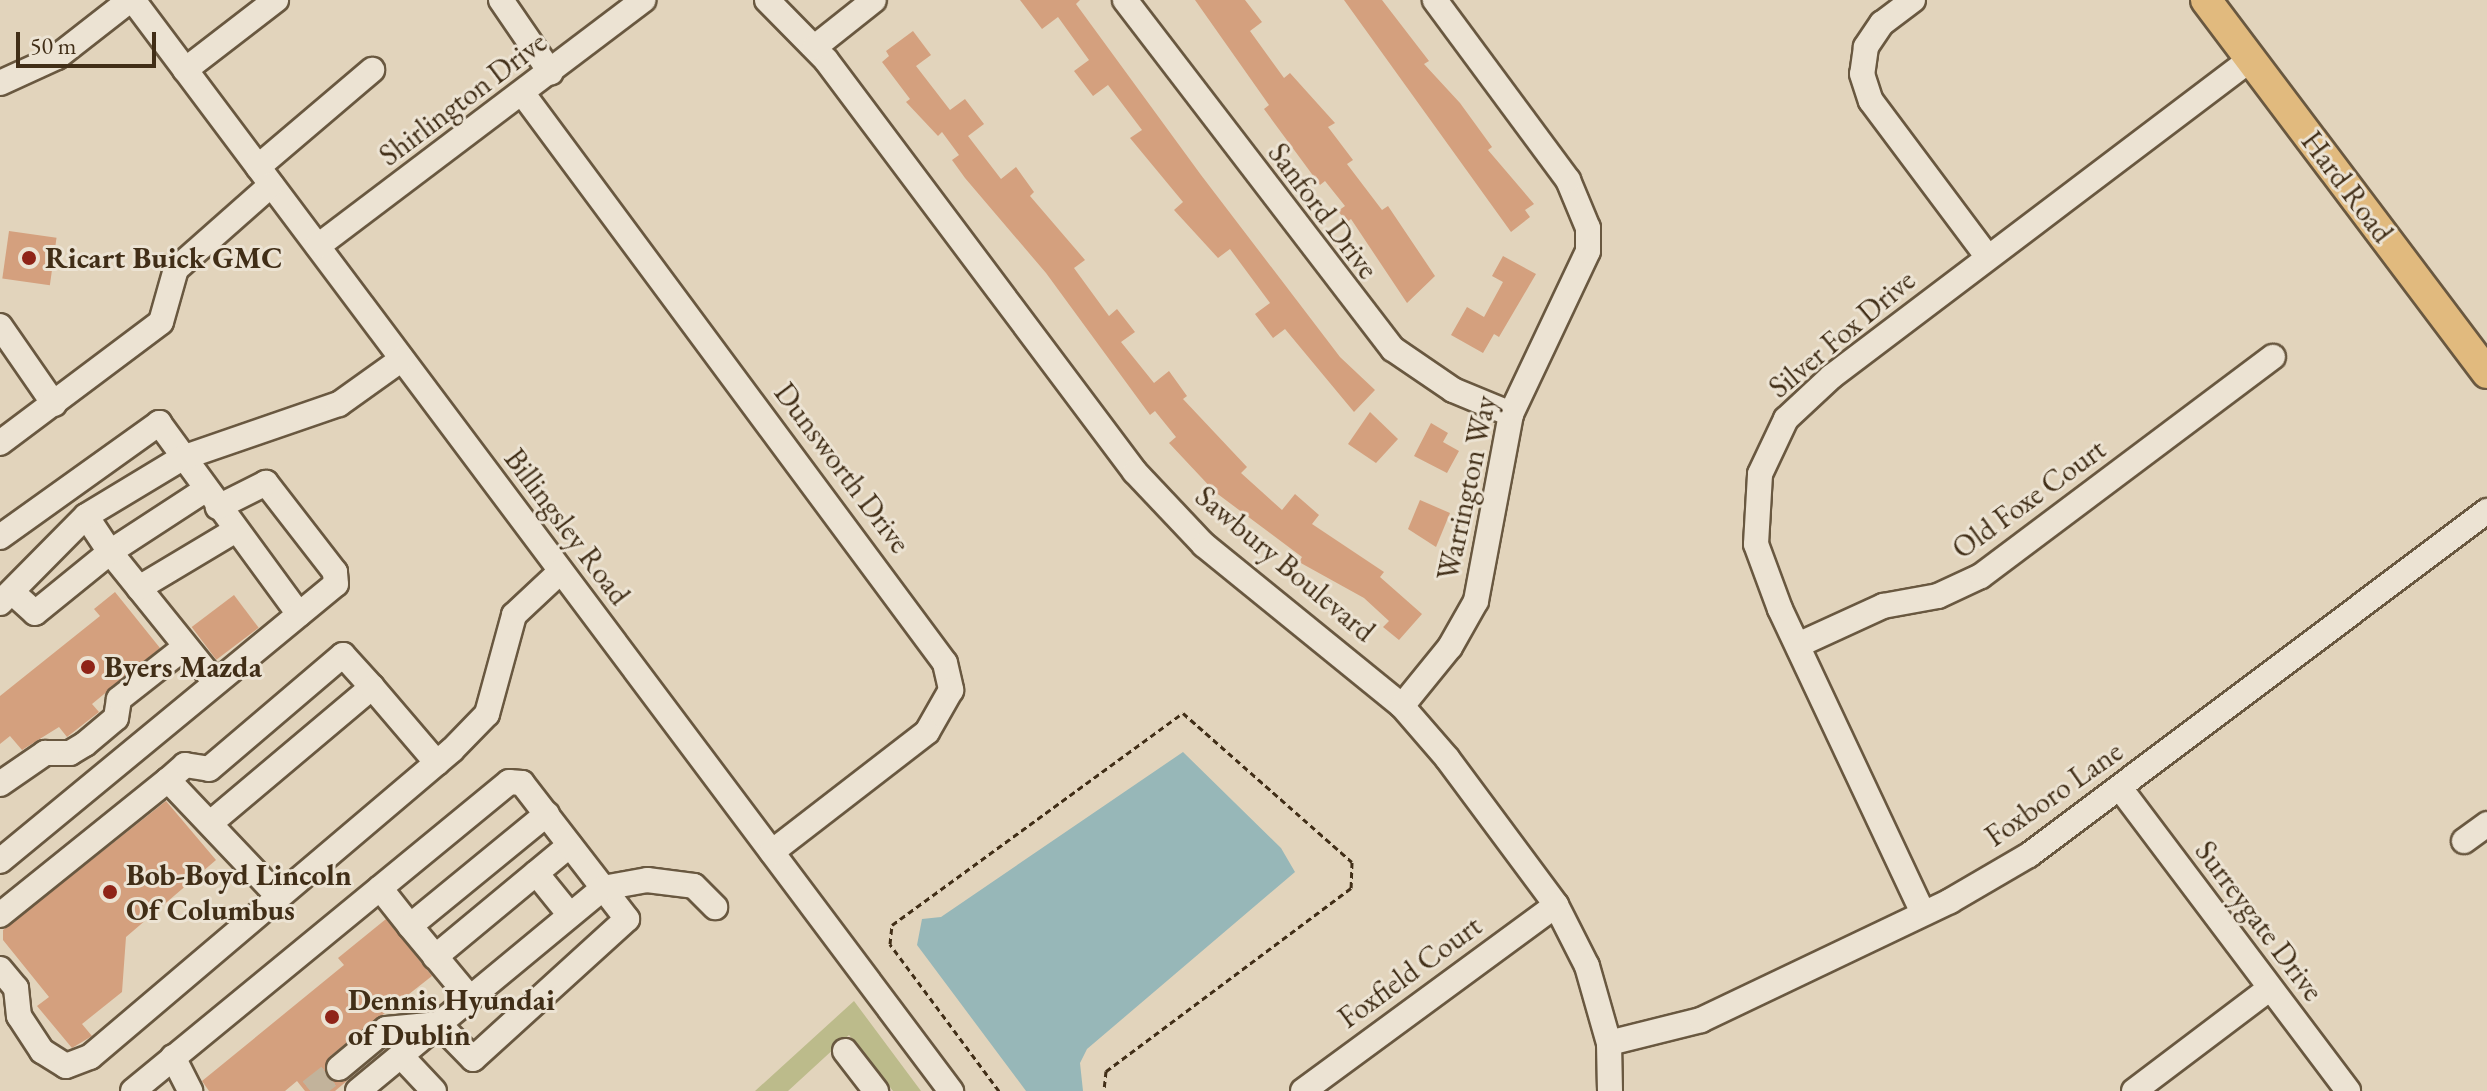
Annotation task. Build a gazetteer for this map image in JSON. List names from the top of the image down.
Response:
{
  "streets": {
    "main road": ["Hard Road"],
    "street": [
      "Shirlington Drive",
      "Sanford Drive",
      "Silver Fox Drive",
      "Dunsworth Drive",
      "Warrington Way",
      "Old Foxe Court",
      "Billingsley Road",
      "Sawbury Boulevard",
      "Foxboro Lane",
      "Surreygate Drive",
      "Foxfield Court"
    ]
  },
  "crossings": [
    ["Shirlington Drive", "Dunsworth Drive"],
    ["Shirlington Drive", "Billingsley Road"],
    ["Hard Road", "Silver Fox Drive"],
    ["Sanford Drive", "Warrington Way"],
    ["Silver Fox Drive", "Old Foxe Court"],
    ["Silver Fox Drive", "Foxboro Lane"],
    ["Dunsworth Drive", "Billingsley Road"],
    ["Warrington Way", "Sawbury Boulevard"],
    ["Sawbury Boulevard", "Foxboro Lane"],
    ["Sawbury Boulevard", "Foxfield Court"],
    ["Foxboro Lane", "Surreygate Drive"]
  ],
  "places": [
    "Ricart Buick GMC",
    "Byers Mazda",
    "Bob-Boyd Lincoln Of Columbus",
    "Dennis Hyundai of Dublin"
  ],
  "scale_bar": "50 m"
}
